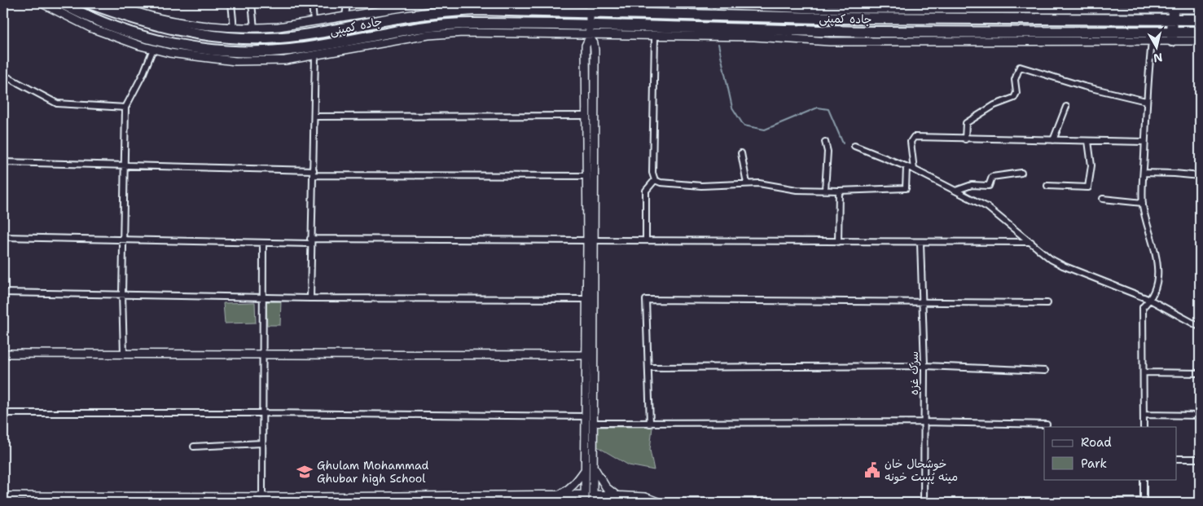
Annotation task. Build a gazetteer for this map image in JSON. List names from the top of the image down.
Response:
{
  "streets": {
    "highway": ["جاده کمپنی"],
    "street": ["سرک غزه"]
  },
  "places": {
    "public building": ["خوشحال خان مینه پُست خونه"],
    "school or university": ["Ghulam Mohammad Ghubar high School"]
  },
  "legend": ["Road", "Park"],
  "north": "bottom"
}
